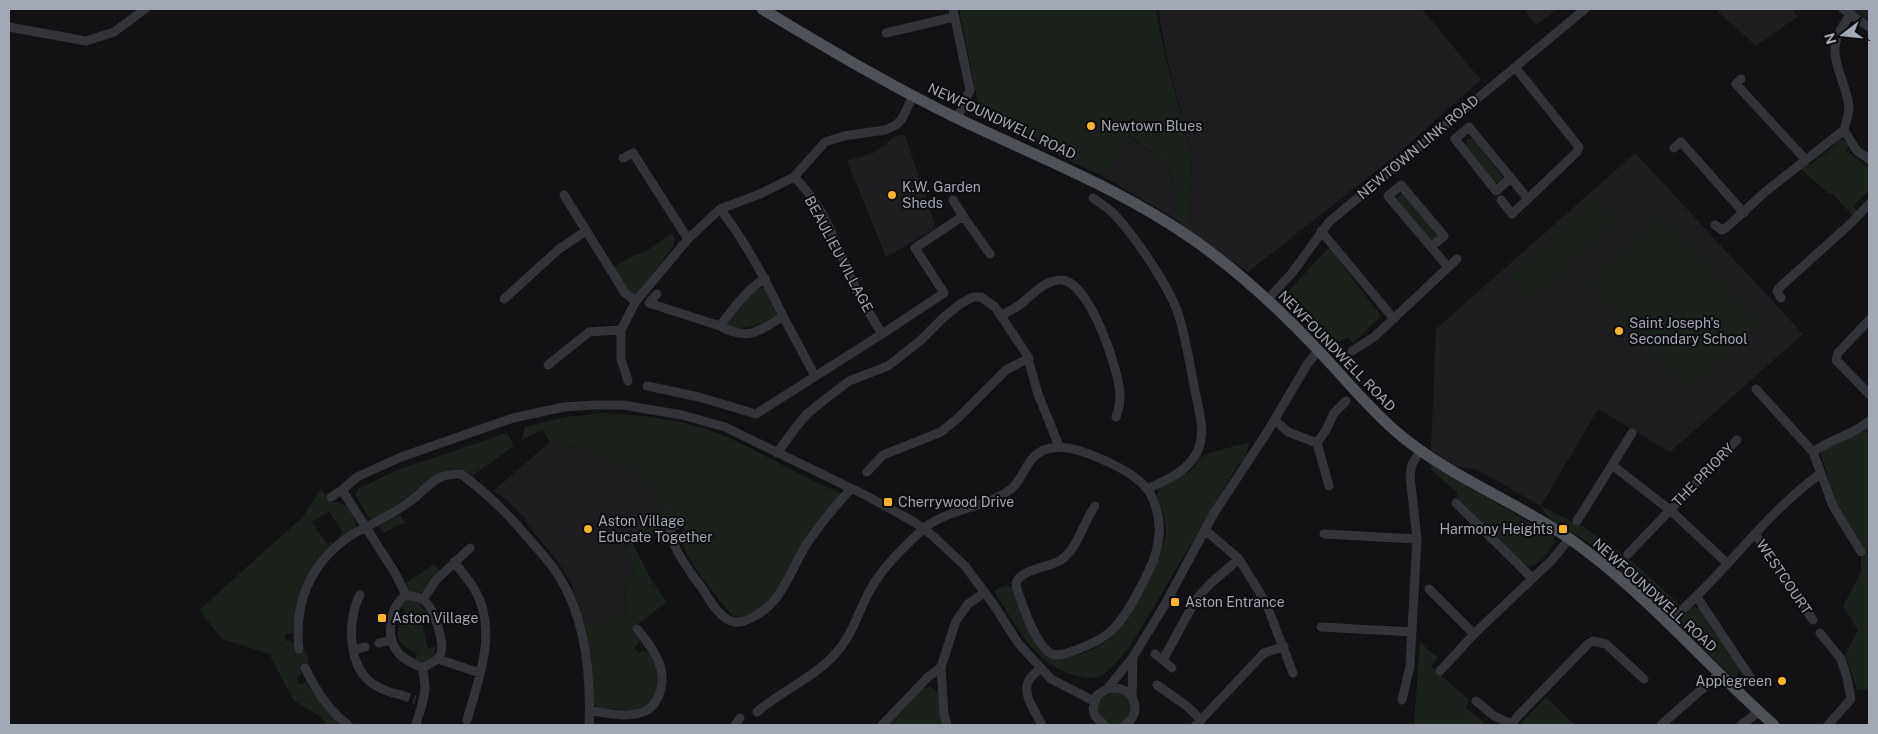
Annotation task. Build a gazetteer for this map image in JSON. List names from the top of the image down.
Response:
{
  "streets": {
    "main road": ["NEWFOUNDWELL ROAD"],
    "street": [
      "NEWTOWN LINK ROAD",
      "BEAULIEU VILLAGE",
      "THE PRIORY",
      "WESTCOURT"
    ]
  },
  "crossings": [
    ["NEWFOUNDWELL ROAD", "NEWTOWN LINK ROAD"],
    ["NEWFOUNDWELL ROAD", "WESTCOURT"],
    ["THE PRIORY", "WESTCOURT"]
  ],
  "places": {
    "other": [
      "Newtown Blues",
      "K.W. Garden Sheds",
      "Saint Joseph's Secondary School",
      "Aston Village Educate Together",
      "Applegreen"
    ],
    "transit": [
      "Cherrywood Drive",
      "Harmony Heights",
      "Aston Entrance",
      "Aston Village"
    ]
  },
  "north": "left"
}
